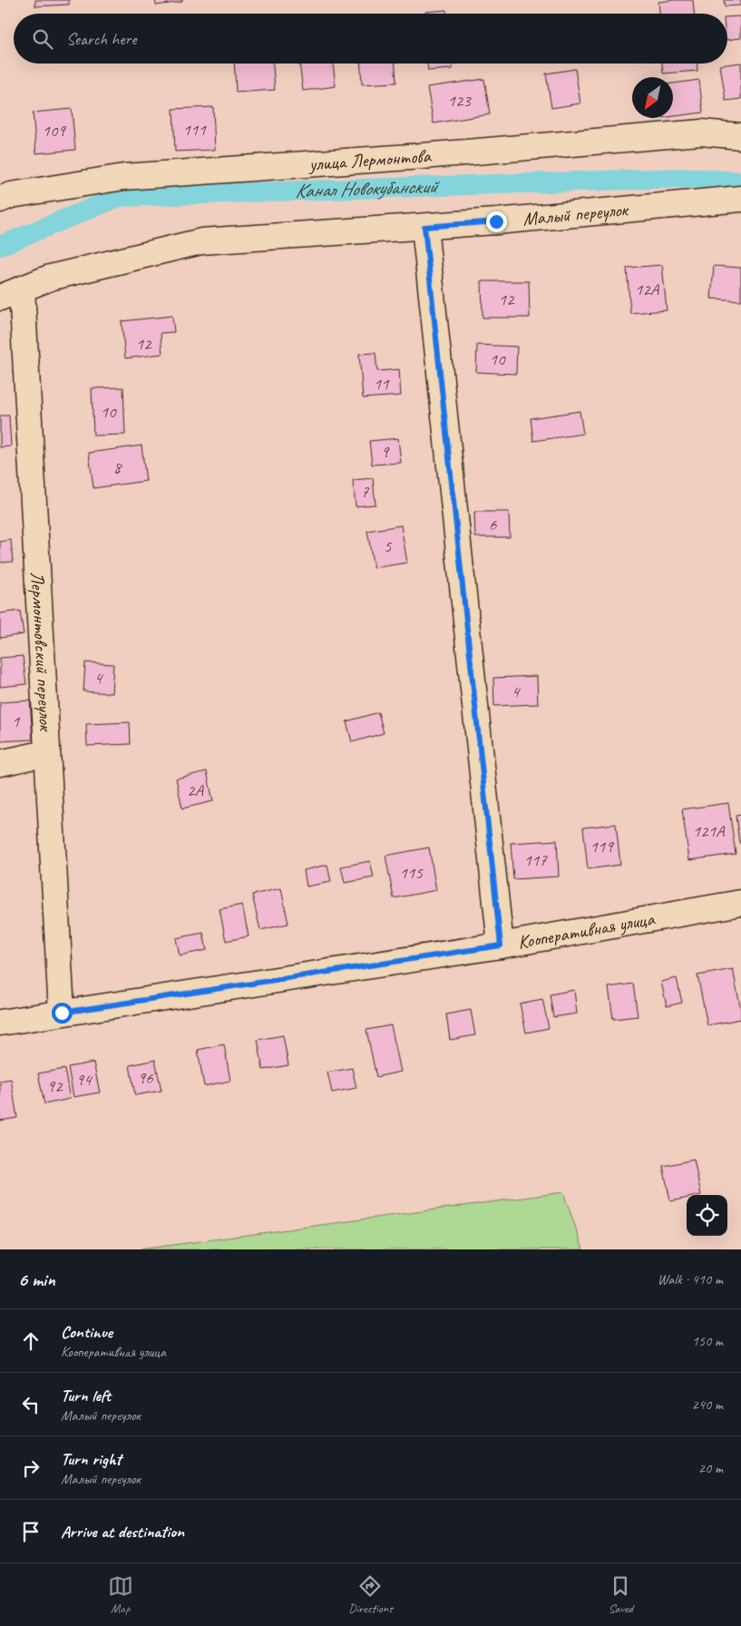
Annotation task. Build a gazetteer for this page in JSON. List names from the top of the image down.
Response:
{
  "streets": {
    "street": [
      "улица Лермонтова",
      "Малый переулок",
      "Лермонтовский переулок",
      "Кооперативная улица"
    ]
  },
  "crossings": [
    ["Малый переулок", "Лермонтовский переулок"],
    ["Лермонтовский переулок", "Кооперативная улица"]
  ],
  "water": ["Канал Новокубанский"],
  "house_numbers": [
    "123",
    "111",
    "109",
    "12А",
    "12",
    "12",
    "10",
    "11",
    "10",
    "9",
    "8",
    "7",
    "6",
    "5",
    "4",
    "4",
    "1",
    "2А",
    "121А",
    "119",
    "117",
    "115",
    "96",
    "94",
    "92"
  ],
  "north": "bottom left",
  "page": {
    "search": "Search here",
    "heading": ["6 min", "Walk · 410 m"],
    "list": [
      ["Continue", "Кооперативная улица", "150 m"],
      ["Turn left", "Малый переулок", "240 m"],
      ["Turn right", "Малый переулок", "20 m"],
      "Arrive at destination"
    ],
    "nav": ["Map", "Directions", "Saved"]
  }
}
